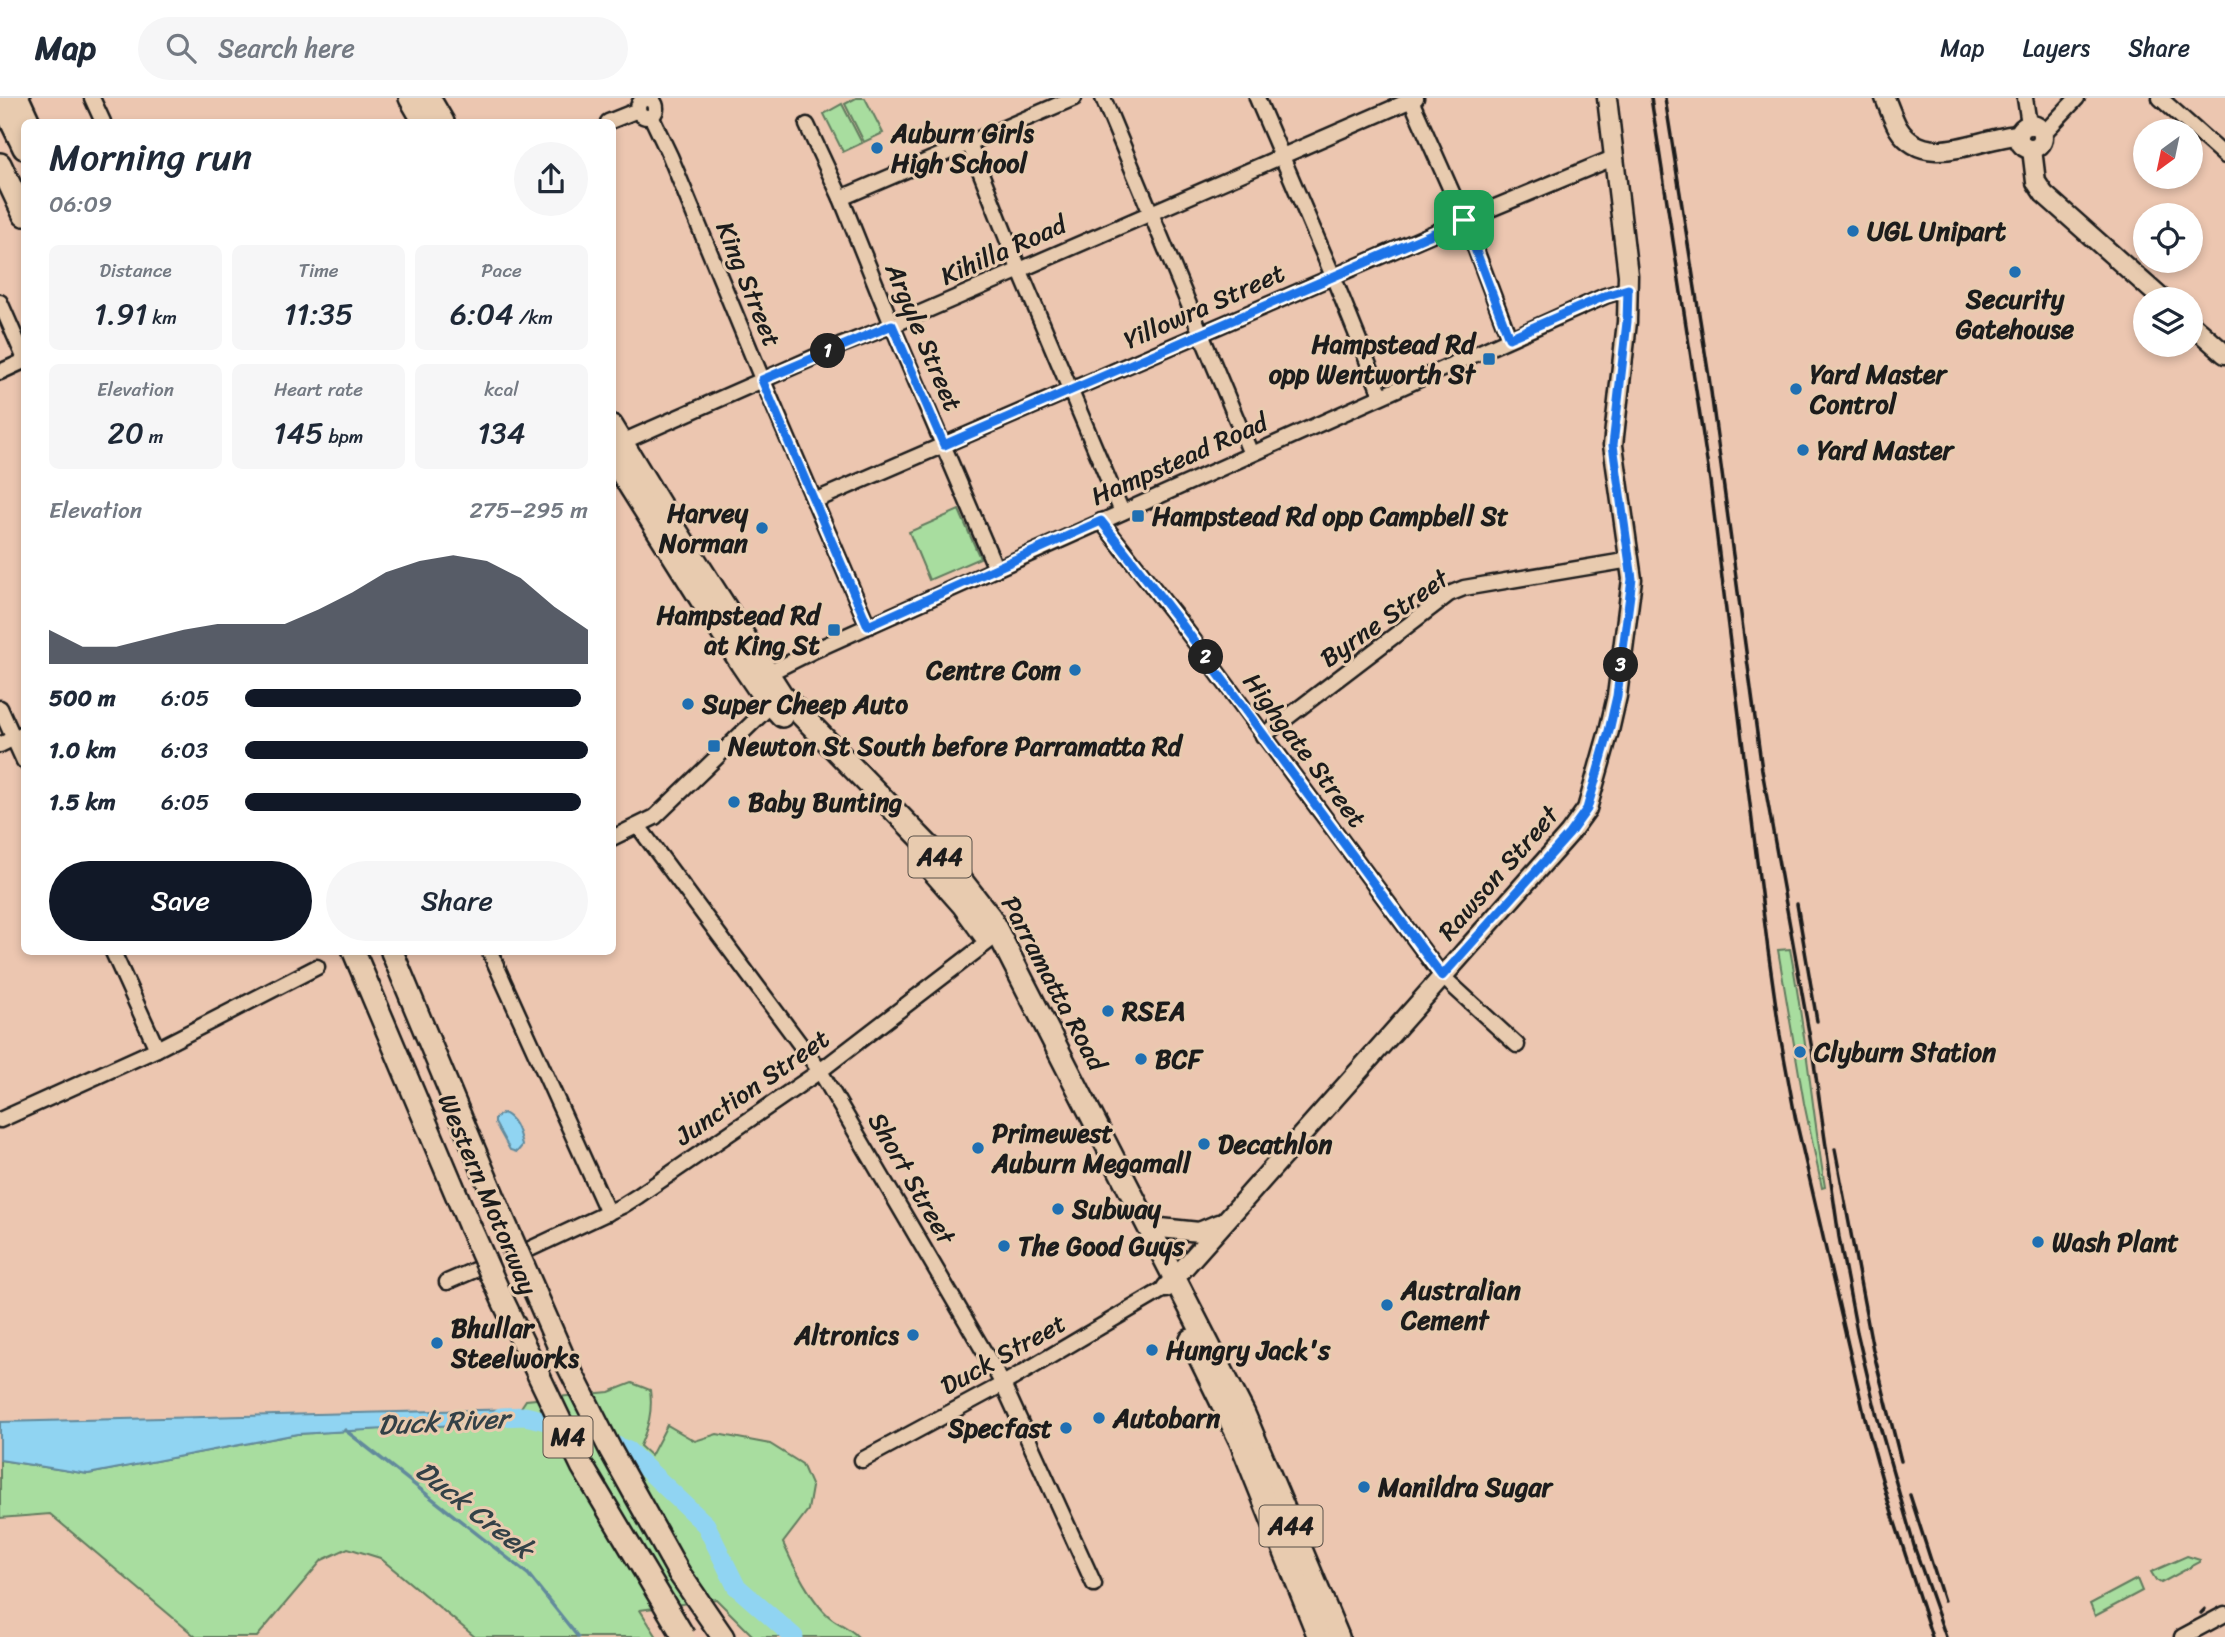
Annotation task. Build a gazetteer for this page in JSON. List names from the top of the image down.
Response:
{
  "streets": {
    "highway": [
      "A44",
      "Parramatta Road",
      "Western Motorway",
      "M4"
    ],
    "main road": ["Rawson Street"],
    "street": [
      "Kihilla Road",
      "King Street",
      "Yillowra Street",
      "Argyle Street",
      "Hampstead Road",
      "Byrne Street",
      "Highgate Street",
      "Junction Street",
      "Short Street",
      "Duck Street"
    ]
  },
  "crossings": [
    ["Kihilla Road", "King Street"],
    ["Kihilla Road", "Argyle Street"],
    ["King Street", "Yillowra Street"],
    ["King Street", "Hampstead Road"],
    ["Yillowra Street", "Argyle Street"],
    ["Yillowra Street", "Rawson Street"],
    ["Argyle Street", "Hampstead Road"],
    ["Hampstead Road", "Highgate Street"],
    ["Hampstead Road", "Rawson Street"],
    ["Hampstead Road", "Parramatta Road"],
    ["Byrne Street", "Highgate Street"],
    ["Byrne Street", "Rawson Street"],
    ["Highgate Street", "Rawson Street"],
    ["Rawson Street", "Parramatta Road"],
    ["Rawson Street", "Duck Street"],
    ["Parramatta Road", "Junction Street"],
    ["Parramatta Road", "Duck Street"],
    ["Junction Street", "Short Street"],
    ["Short Street", "Duck Street"]
  ],
  "water": ["Duck River", "Duck Creek"],
  "places": {
    "other": [
      "Auburn Girls High School",
      "UGL Unipart",
      "Security Gatehouse",
      "Yard Master Control",
      "Yard Master",
      "Harvey Norman",
      "Centre Com",
      "Super Cheep Auto",
      "Baby Bunting",
      "RSEA",
      "Clyburn Station",
      "BCF",
      "Decathlon",
      "Primewest Auburn Megamall",
      "Subway",
      "Wash Plant",
      "The Good Guys",
      "Australian Cement",
      "Altronics",
      "Bhullar Steelworks",
      "Hungry Jack's",
      "Autobarn",
      "Specfast",
      "Manildra Sugar"
    ],
    "transit": [
      "Hampstead Rd opp Wentworth St",
      "Hampstead Rd opp Campbell St",
      "Hampstead Rd at King St",
      "Newton St South before Parramatta Rd"
    ]
  },
  "north": "bottom left",
  "page": {
    "header": "Map",
    "search": "Search here",
    "nav": ["Map", "Layers", "Share"],
    "heading": ["Morning run", "06:09"],
    "stats": [
      ["Distance", "1.91 km"],
      ["Time", "11:35"],
      ["Pace", "6:04 /km"],
      ["Elevation", "20 m"],
      ["Heart rate", "145 bpm"],
      ["kcal", "134"]
    ],
    "pins": ["1", "2", "3"],
    "chart": ["Elevation", "275–295 m"],
    "list": [
      {
        "name": "500 m",
        "note": "6:05"
      },
      {
        "name": "1.0 km",
        "note": "6:03"
      },
      {
        "name": "1.5 km",
        "note": "6:05"
      }
    ],
    "buttons": ["Save", "Share"]
  }
}
